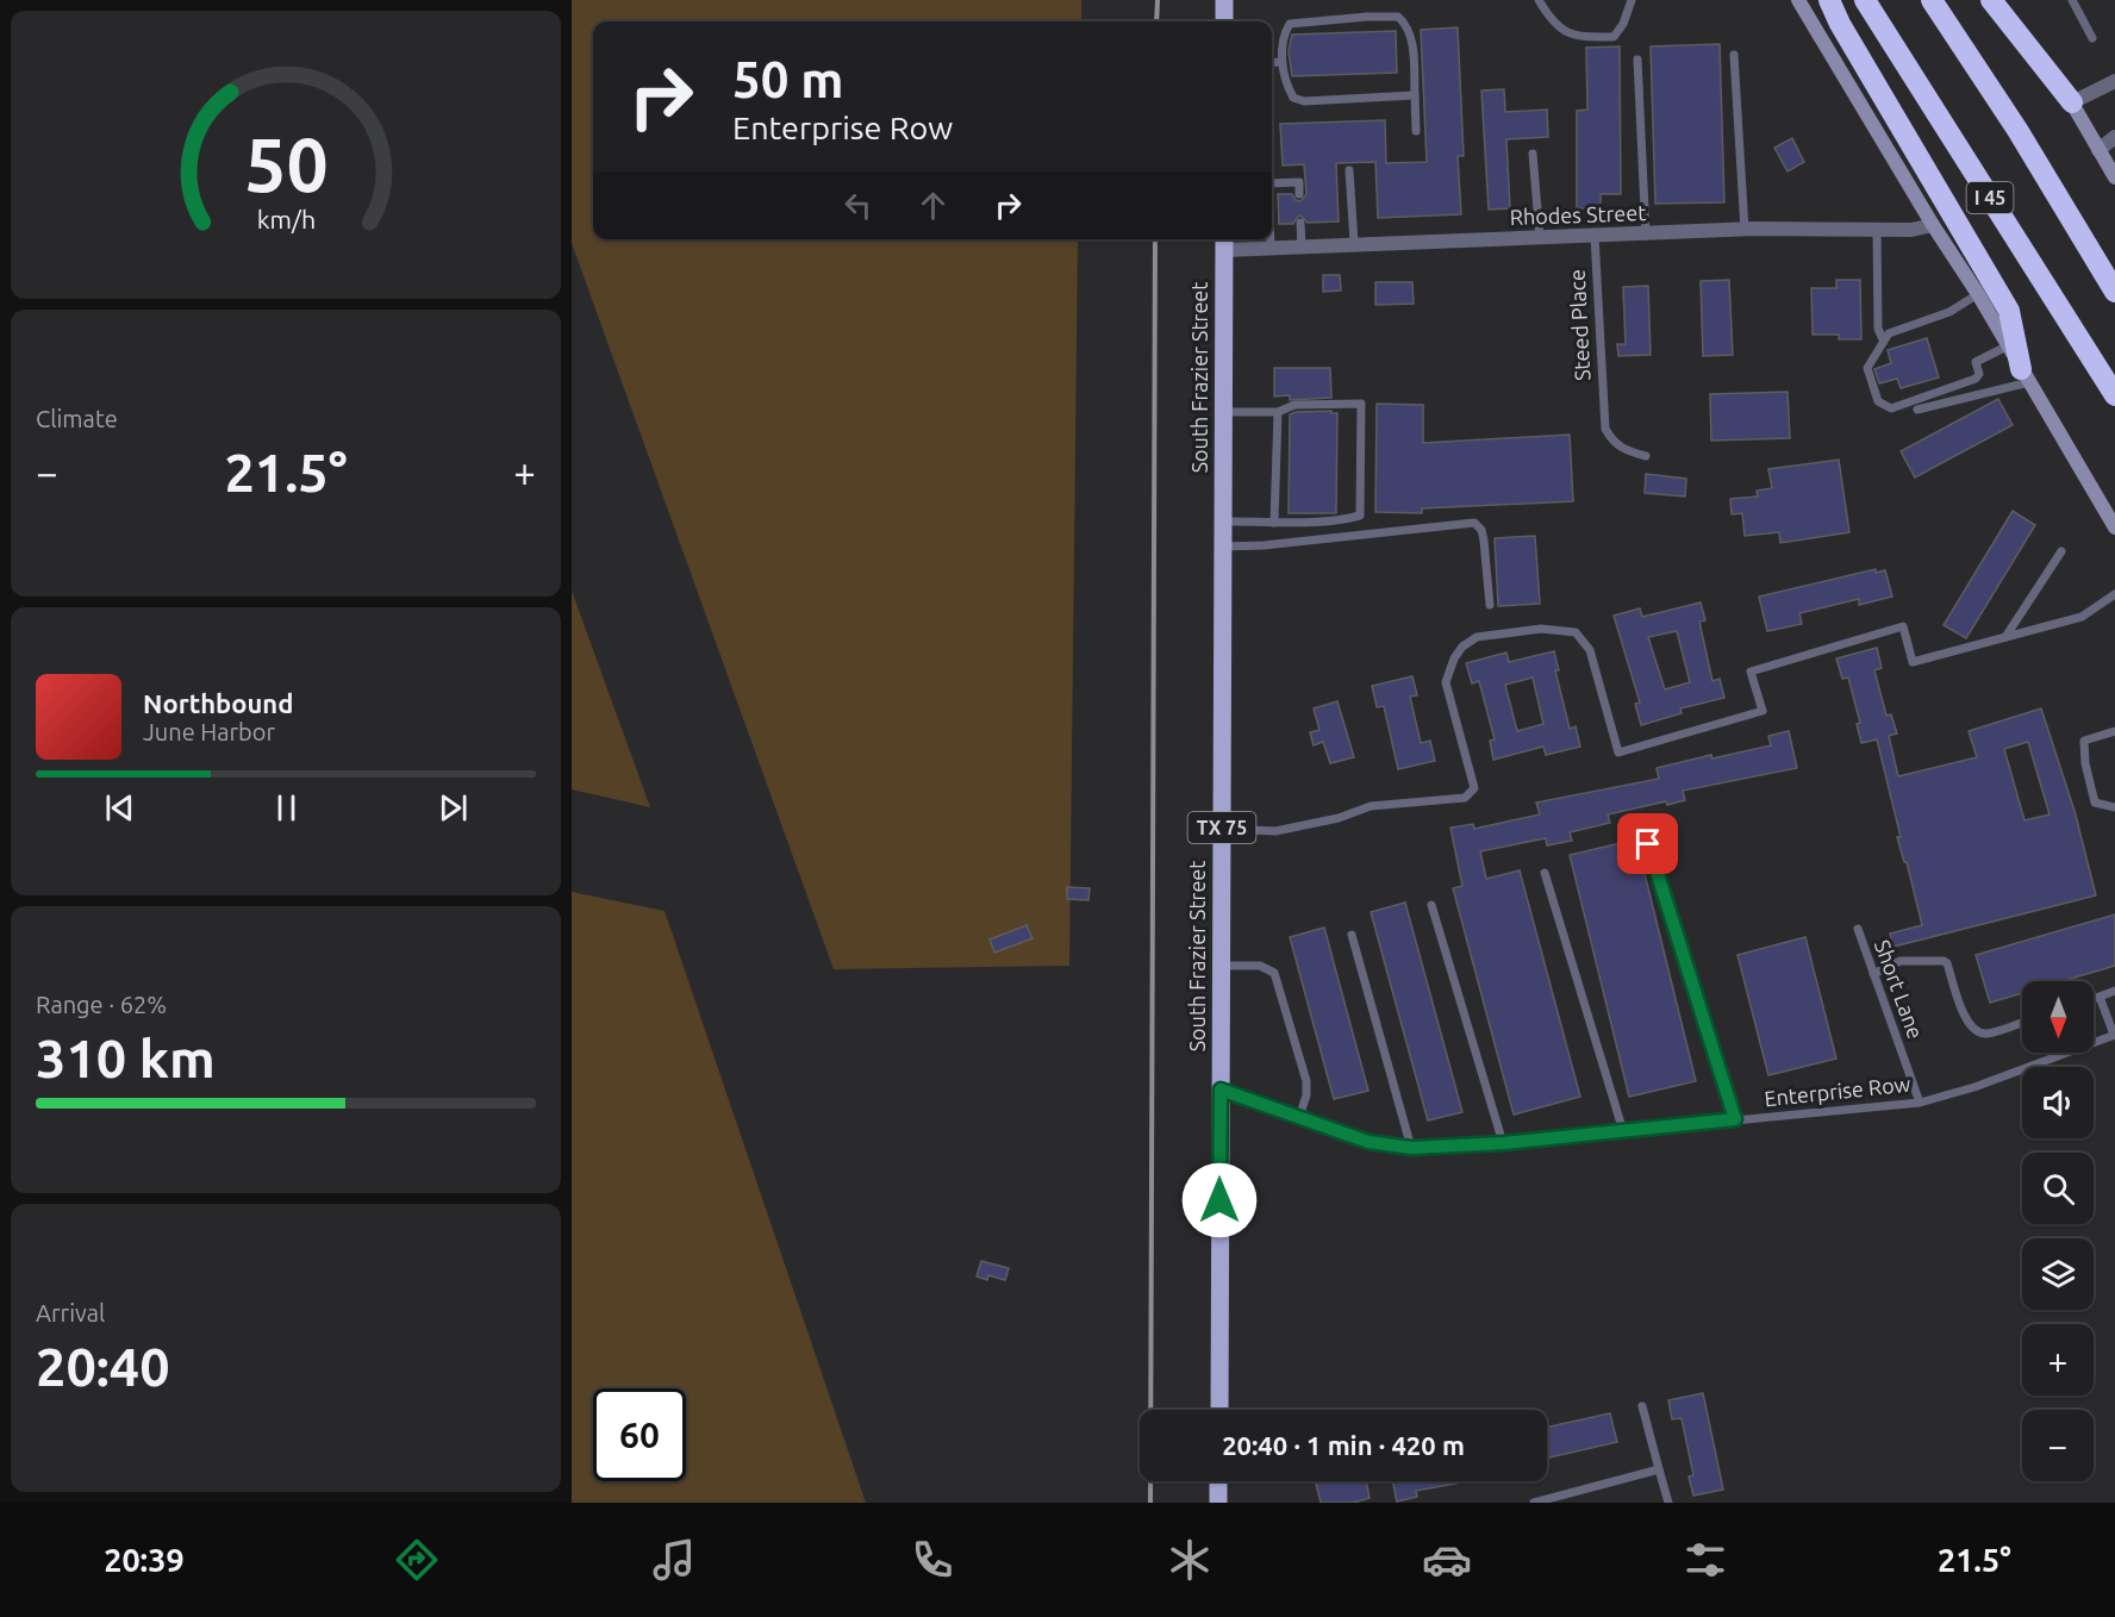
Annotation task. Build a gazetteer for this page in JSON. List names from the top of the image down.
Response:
{
  "streets": {
    "highway": ["I 45"],
    "main road": ["South Frazier Street", "TX 75"],
    "street": ["Rhodes Street"],
    "lane": ["Steed Place", "Short Lane", "Enterprise Row"]
  },
  "crossings": [
    ["Rhodes Street", "Steed Place"],
    ["Rhodes Street", "South Frazier Street"],
    ["South Frazier Street", "Enterprise Row"],
    ["Short Lane", "Enterprise Row"]
  ],
  "north": "bottom",
  "page": {
    "turn": ["50 m", "Enterprise Row"],
    "tile": [
      "Climate",
      ["Range · 62%", "310 km"],
      ["Arrival", "20:40"]
    ],
    "heat": ["−", "21.5°", "+"],
    "song": ["Northbound", "June Harbor"],
    "map_buttons": ["+", "−"],
    "limit": "60",
    "trip": "20:40 · 1 min · 420 m",
    "tabs": ["20:39", "21.5°"],
    "gauge": ["50", "km/h"]
  }
}
